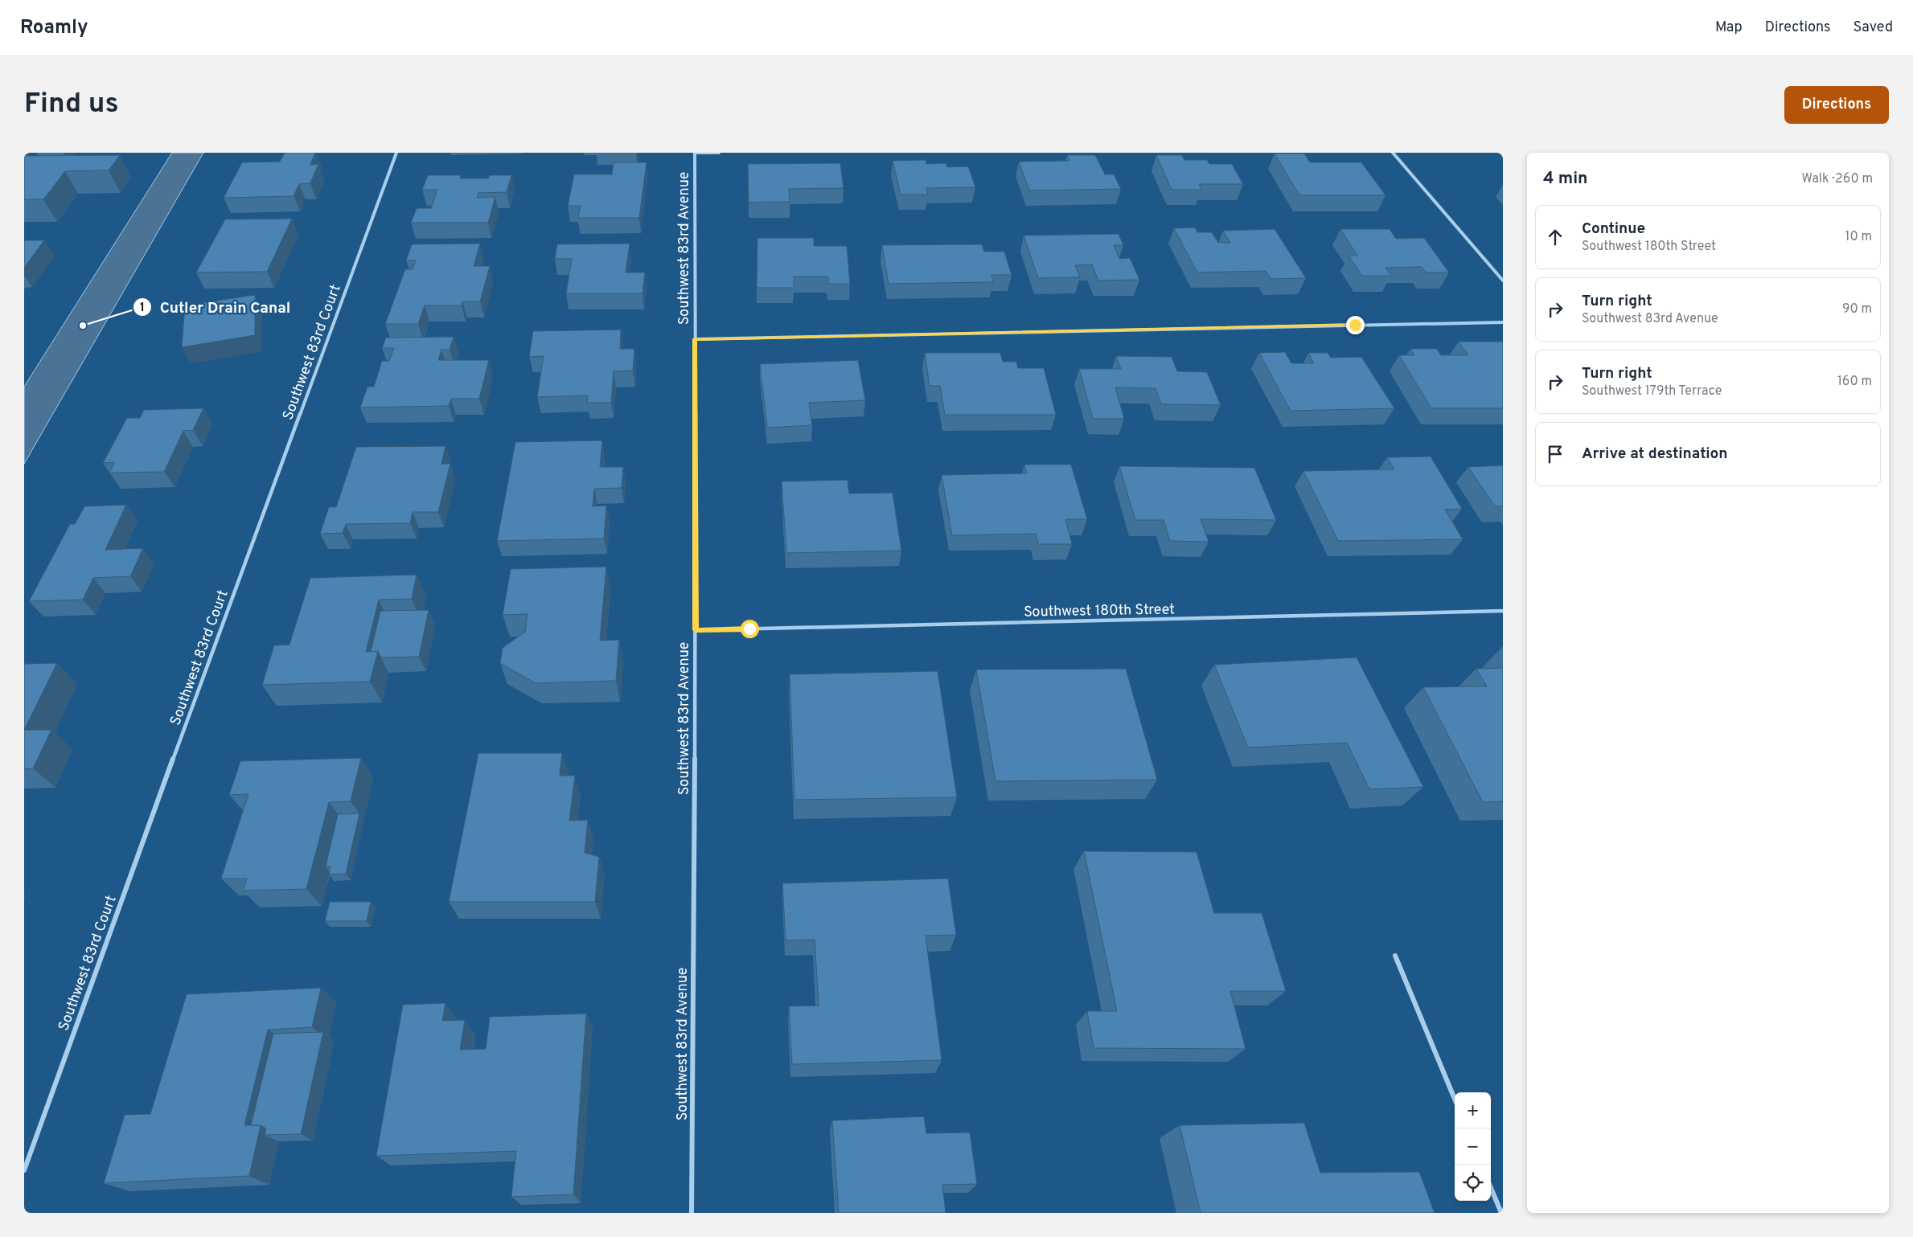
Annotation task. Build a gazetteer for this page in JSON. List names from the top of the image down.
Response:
{
  "streets": {
    "street": ["Southwest 83rd Avenue", "Southwest 83rd Court", "Southwest 180th Street"]
  },
  "crossings": [
    ["Southwest 83rd Avenue", "Southwest 180th Street"]
  ],
  "places": ["Cutler Drain Canal"],
  "page": {
    "header": "Roamly",
    "nav": ["Map", "Directions", "Saved"],
    "buttons": "Directions",
    "title": "Find us",
    "heading": ["4 min", "Walk · 260 m"],
    "list": [
      ["Continue", "Southwest 180th Street", "10 m"],
      ["Turn right", "Southwest 83rd Avenue", "90 m"],
      ["Turn right", "Southwest 179th Terrace", "160 m"],
      "Arrive at destination"
    ],
    "map_buttons": ["+", "−"]
  }
}
